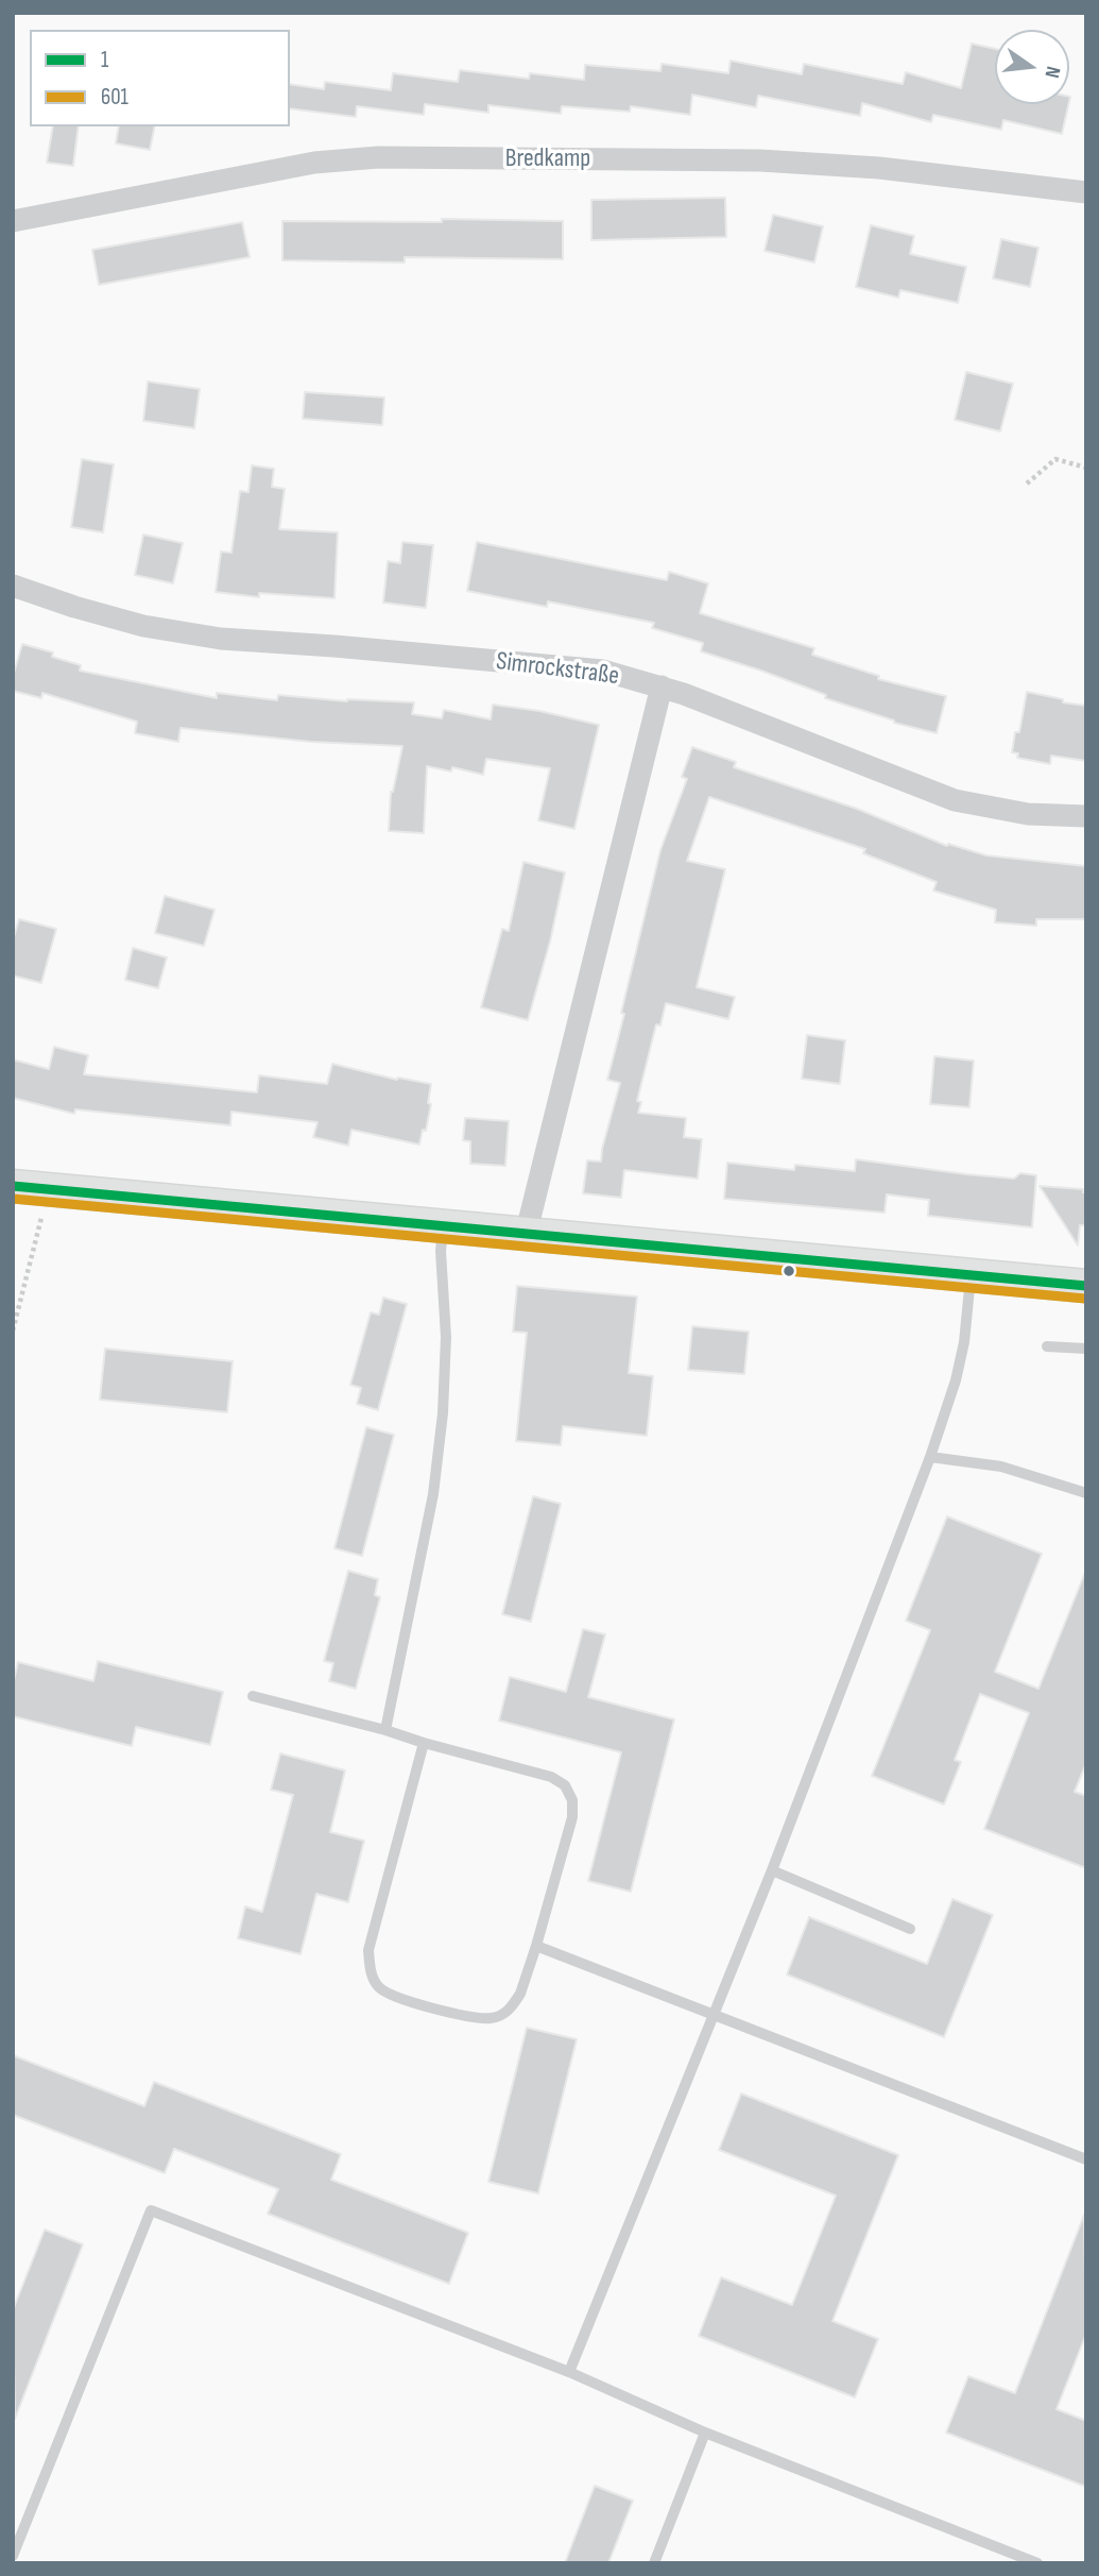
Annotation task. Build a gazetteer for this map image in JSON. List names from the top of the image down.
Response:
{
  "streets": {
    "street": ["Bredkamp", "Simrockstraße"]
  },
  "lines": ["transit line 1", "transit line 601"],
  "legend": ["1", "601"],
  "north": "right"
}
